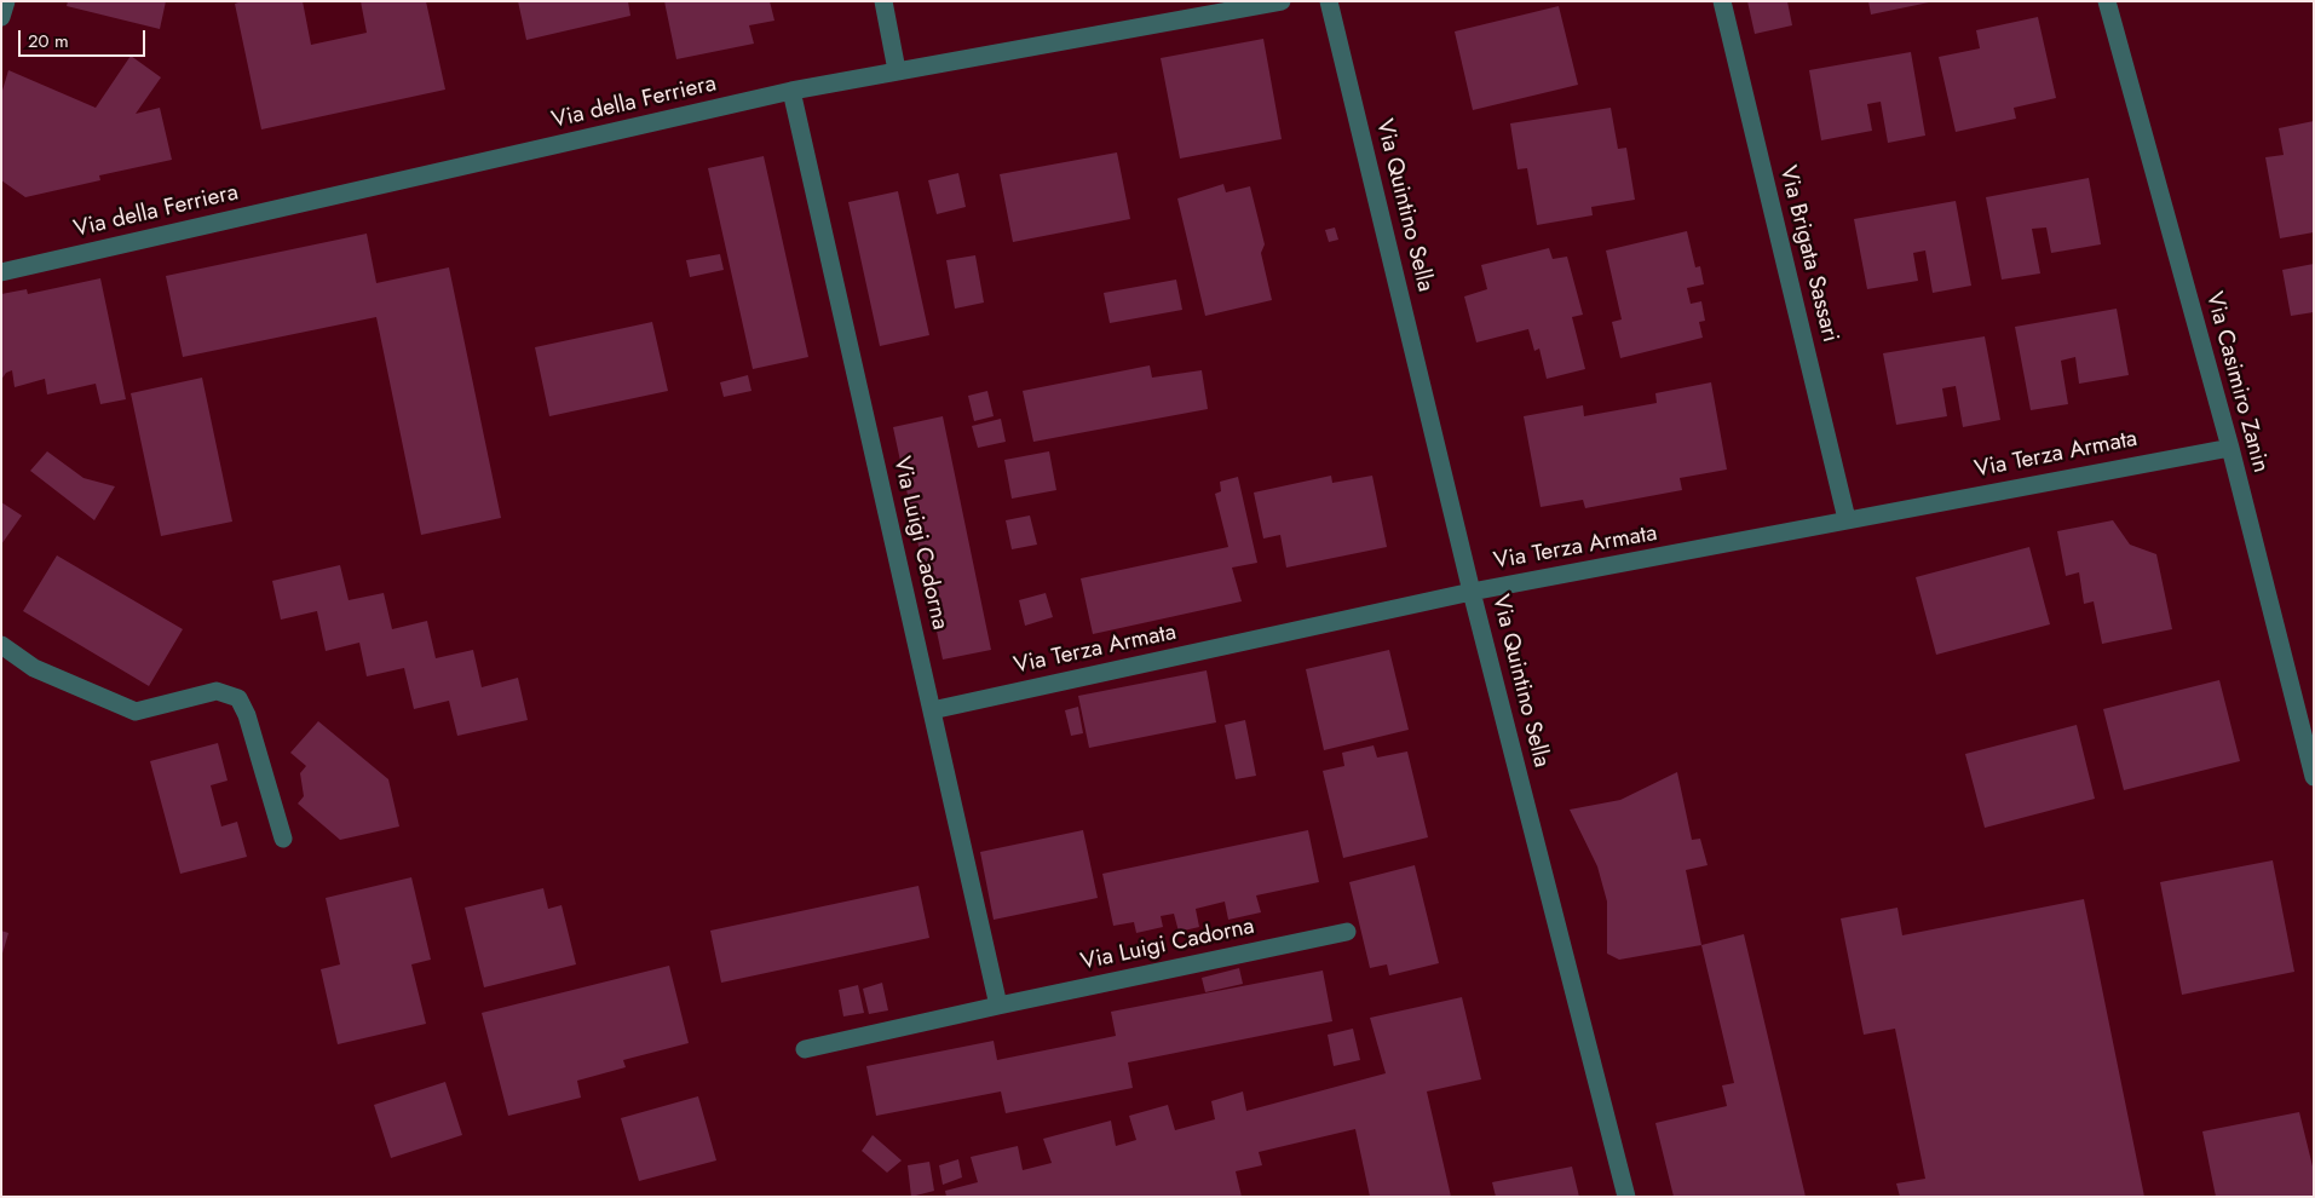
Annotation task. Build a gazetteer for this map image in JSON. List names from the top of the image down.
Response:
{
  "streets": {
    "street": [
      "Via della Ferriera",
      "Via Quintino Sella",
      "Via Brigata Sassari",
      "Via Casimiro Zanin",
      "Via Terza Armata",
      "Via Luigi Cadorna"
    ]
  },
  "crossings": [
    ["Via della Ferriera", "Via Luigi Cadorna"],
    ["Via Quintino Sella", "Via Terza Armata"],
    ["Via Brigata Sassari", "Via Terza Armata"],
    ["Via Casimiro Zanin", "Via Terza Armata"],
    ["Via Terza Armata", "Via Luigi Cadorna"]
  ],
  "scale_bar": "20 m"
}
